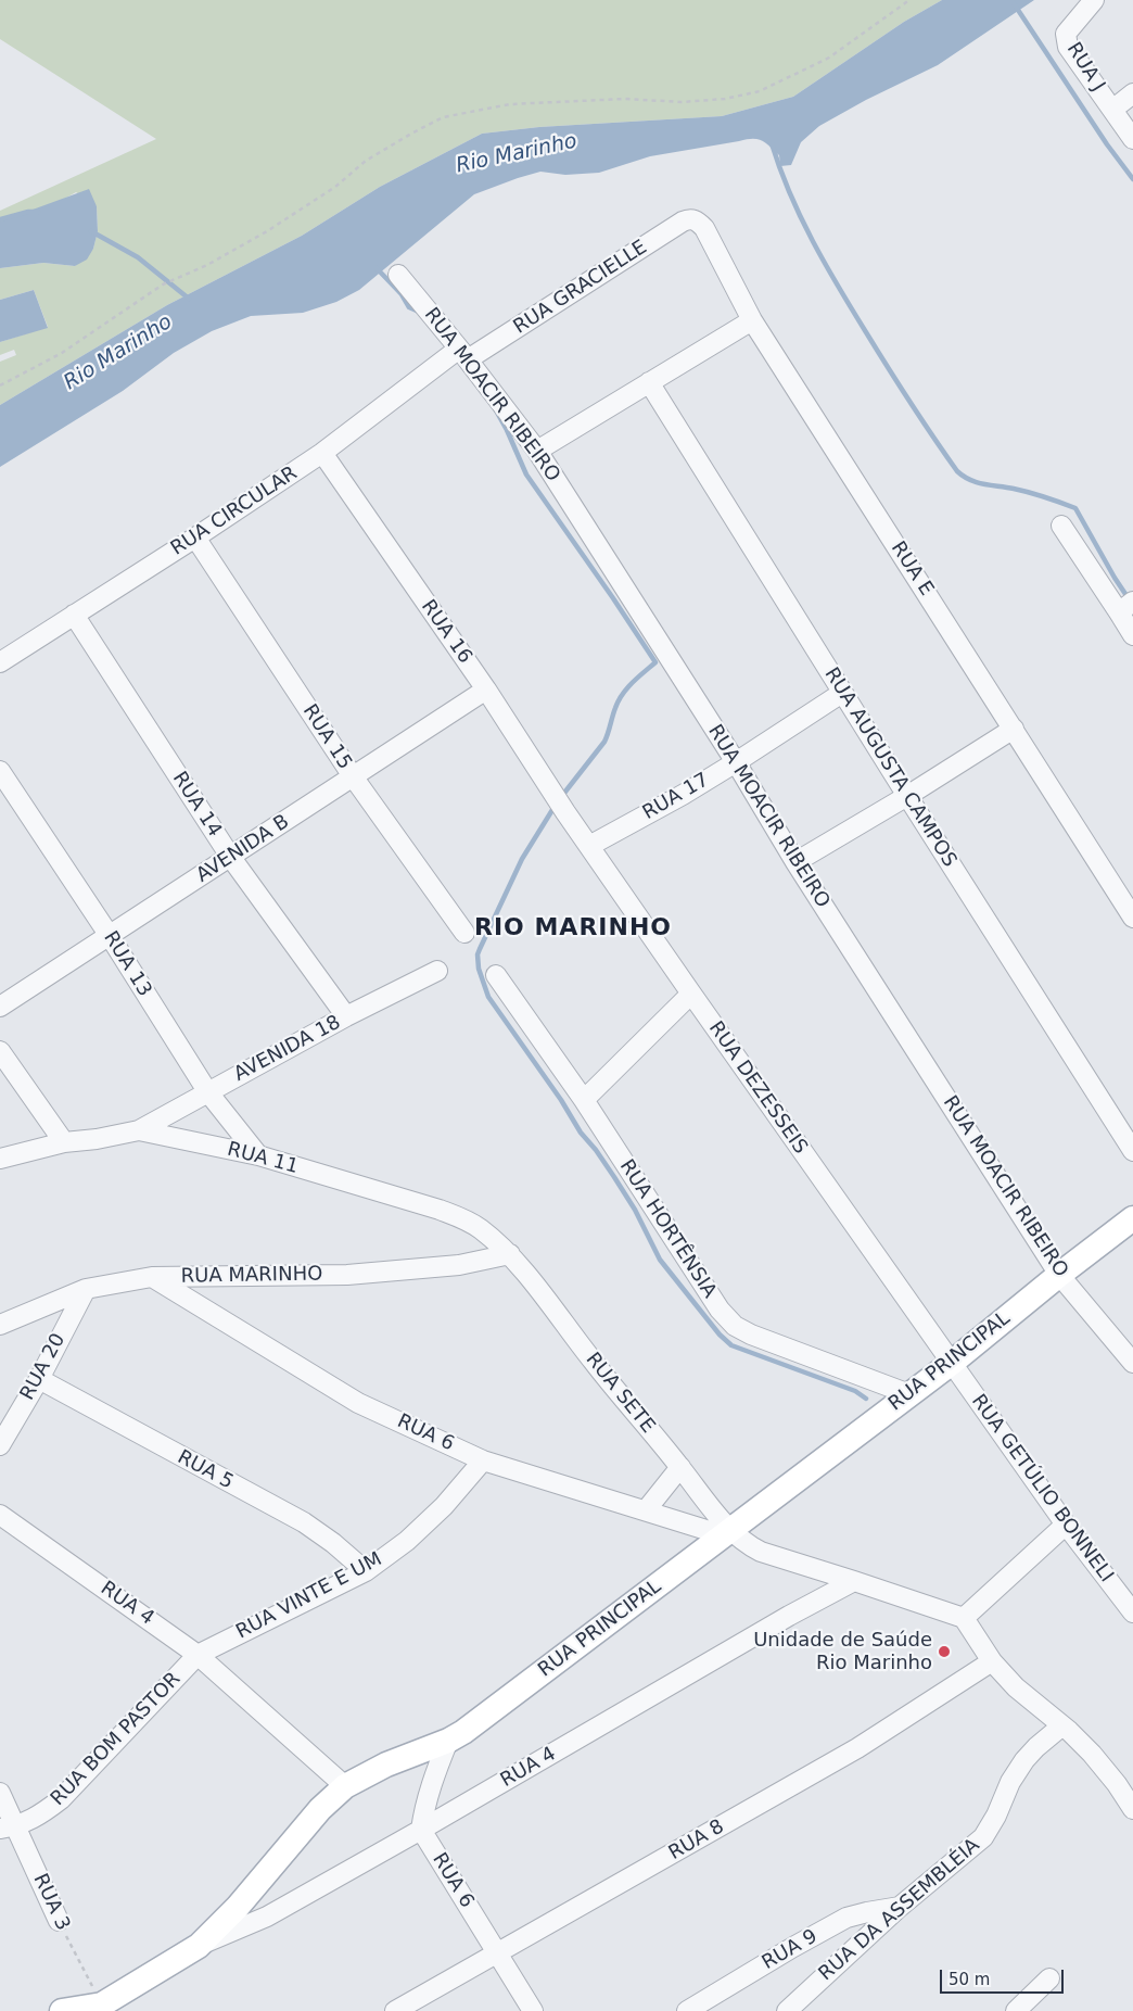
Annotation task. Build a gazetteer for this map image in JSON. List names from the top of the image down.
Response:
{
  "streets": {
    "main road": ["RUA PRINCIPAL"],
    "street": [
      "RUA J",
      "RUA GRACIELLE",
      "RUA MOACIR RIBEIRO",
      "RUA CIRCULAR",
      "RUA E",
      "RUA 16",
      "RUA 15",
      "RUA AUGUSTA CAMPOS",
      "RUA 17",
      "RUA 14",
      "AVENIDA B",
      "RUA 13",
      "AVENIDA 18",
      "RUA DEZESSEIS",
      "RUA 11",
      "RUA HORTÊNSIA",
      "RUA MARINHO",
      "RUA 20",
      "RUA SETE",
      "RUA 6",
      "RUA 5",
      "RUA GETÚLIO BONNELI",
      "RUA VINTE E UM",
      "RUA 4",
      "RUA BOM PASTOR",
      "RUA 8",
      "RUA 3",
      "RUA DA ASSEMBLÉIA",
      "RUA 9"
    ]
  },
  "crossings": [
    ["RUA GRACIELLE", "RUA MOACIR RIBEIRO"],
    ["RUA GRACIELLE", "RUA CIRCULAR"],
    ["RUA GRACIELLE", "RUA E"],
    ["RUA MOACIR RIBEIRO", "RUA CIRCULAR"],
    ["RUA MOACIR RIBEIRO", "RUA 17"],
    ["RUA MOACIR RIBEIRO", "RUA PRINCIPAL"],
    ["RUA CIRCULAR", "RUA 16"],
    ["RUA CIRCULAR", "RUA 15"],
    ["RUA CIRCULAR", "RUA 14"],
    ["RUA 16", "AVENIDA B"],
    ["RUA 16", "RUA DEZESSEIS"],
    ["RUA 15", "AVENIDA B"],
    ["RUA AUGUSTA CAMPOS", "RUA 17"],
    ["RUA 17", "RUA DEZESSEIS"],
    ["RUA 14", "AVENIDA B"],
    ["RUA 14", "AVENIDA 18"],
    ["AVENIDA B", "RUA 13"],
    ["RUA 13", "AVENIDA 18"],
    ["RUA 13", "RUA 11"],
    ["AVENIDA 18", "RUA 11"],
    ["RUA DEZESSEIS", "RUA PRINCIPAL"],
    ["RUA DEZESSEIS", "RUA GETÚLIO BONNELI"],
    ["RUA 11", "RUA MARINHO"],
    ["RUA 11", "RUA SETE"],
    ["RUA HORTÊNSIA", "RUA PRINCIPAL"],
    ["RUA MARINHO", "RUA 20"],
    ["RUA MARINHO", "RUA SETE"],
    ["RUA MARINHO", "RUA 6"],
    ["RUA PRINCIPAL", "RUA SETE"],
    ["RUA PRINCIPAL", "RUA 6"],
    ["RUA PRINCIPAL", "RUA GETÚLIO BONNELI"],
    ["RUA PRINCIPAL", "RUA 4"],
    ["RUA PRINCIPAL", "RUA 3"],
    ["RUA 20", "RUA 5"],
    ["RUA SETE", "RUA 6"],
    ["RUA 6", "RUA VINTE E UM"],
    ["RUA 6", "RUA 4"],
    ["RUA 6", "RUA 8"],
    ["RUA 5", "RUA VINTE E UM"],
    ["RUA VINTE E UM", "RUA 4"],
    ["RUA VINTE E UM", "RUA BOM PASTOR"],
    ["RUA 4", "RUA BOM PASTOR"],
    ["RUA BOM PASTOR", "RUA 3"],
    ["RUA DA ASSEMBLÉIA", "RUA 9"]
  ],
  "districts": ["RIO MARINHO"],
  "water": ["Rio Marinho"],
  "places": ["Unidade de Saúde Rio Marinho"],
  "scale_bar": "50 m"
}
